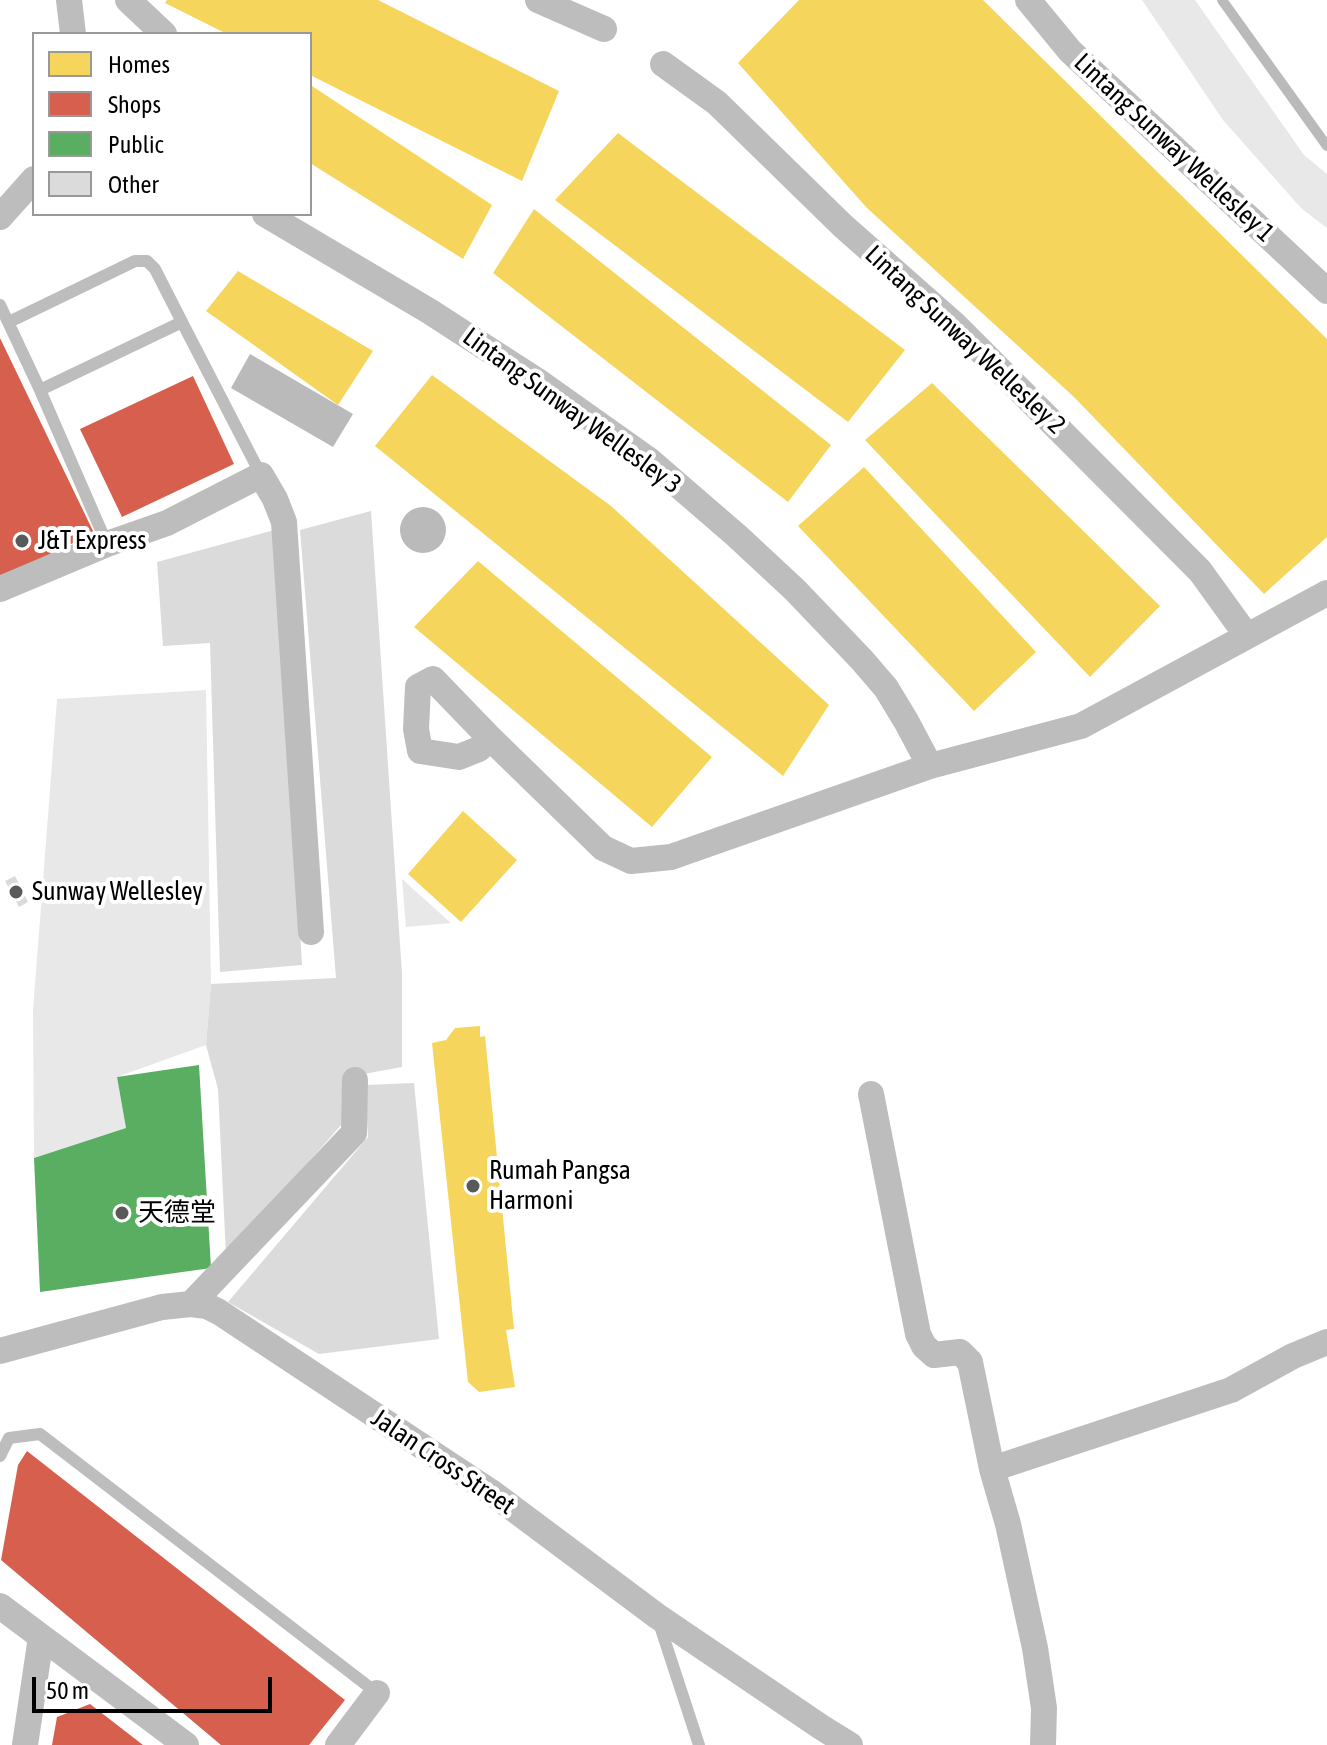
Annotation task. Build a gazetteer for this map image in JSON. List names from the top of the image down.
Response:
{
  "streets": {
    "street": [
      "Lintang Sunway Wellesley 1",
      "Lintang Sunway Wellesley 2",
      "Lintang Sunway Wellesley 3",
      "Jalan Cross Street"
    ]
  },
  "places": [
    "J&T Express",
    "Sunway Wellesley",
    "Rumah Pangsa Harmoni",
    "天德堂"
  ],
  "legend": [
    "Homes",
    "Shops",
    "Public",
    "Other"
  ],
  "scale_bar": "50 m"
}
